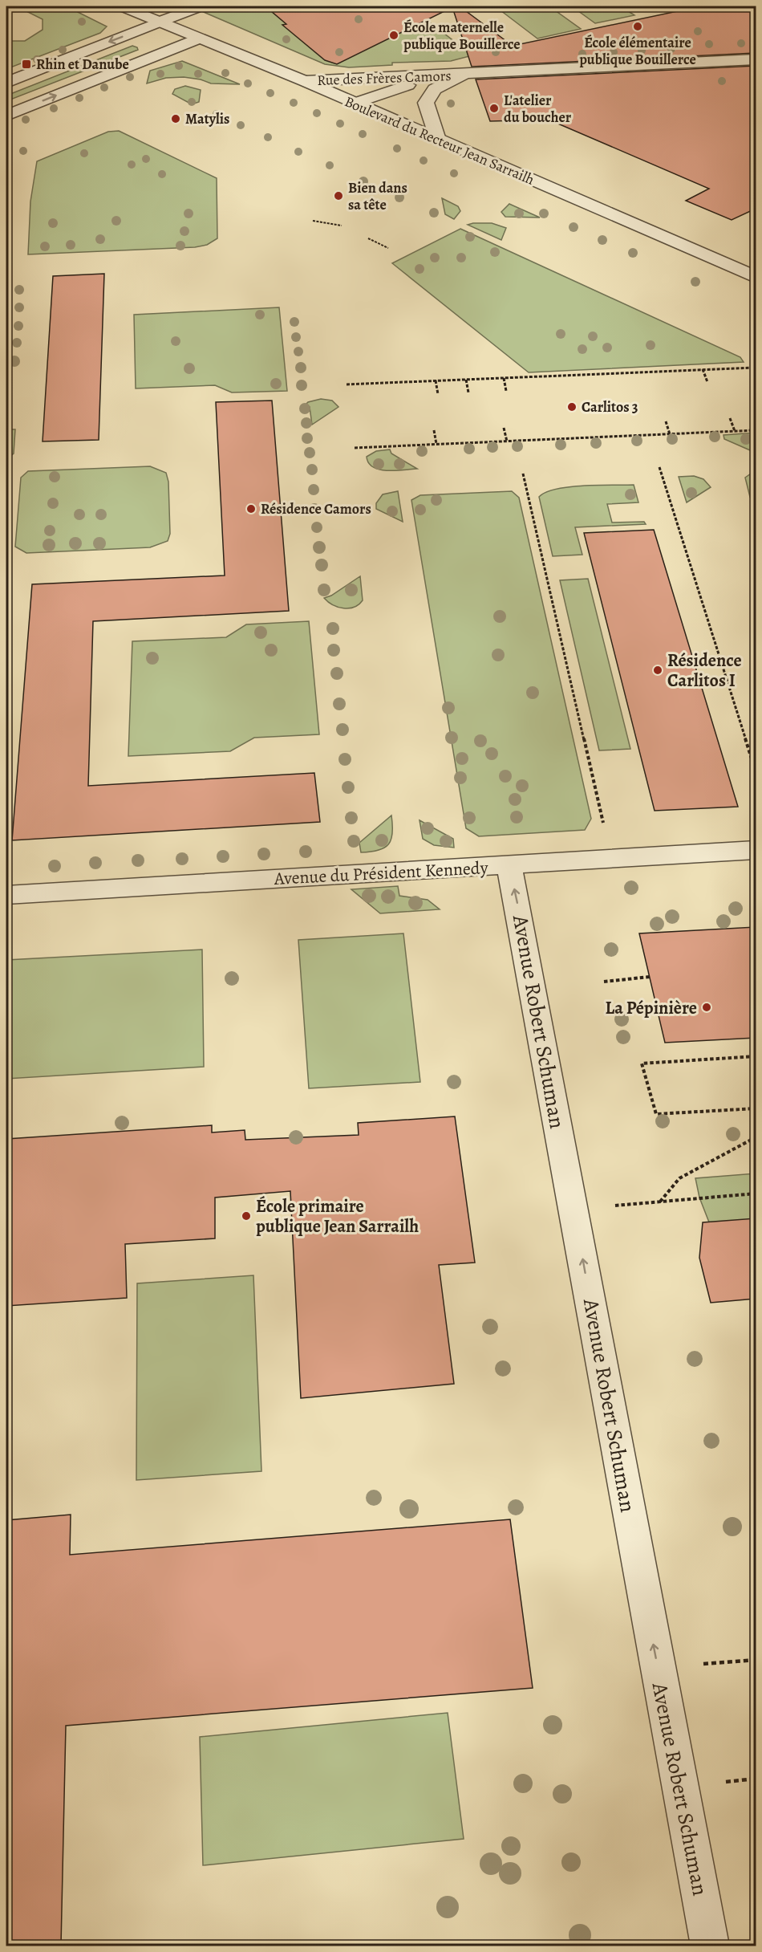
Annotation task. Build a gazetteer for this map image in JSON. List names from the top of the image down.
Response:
{
  "streets": {
    "street": [
      "Rue des Frères Camors",
      "Boulevard du Recteur Jean Sarrailh",
      "Avenue du Président Kennedy",
      "Avenue Robert Schuman"
    ]
  },
  "crossings": [
    ["Rue des Frères Camors", "Boulevard du Recteur Jean Sarrailh"],
    ["Avenue du Président Kennedy", "Avenue Robert Schuman"]
  ],
  "one_way": ["Avenue Robert Schuman"],
  "places": {
    "other": [
      "École élémentaire publique Bouillerce",
      "École maternelle publique Bouillerce",
      "L'atelier du boucher",
      "Matylis",
      "Bien dans sa tête",
      "Carlitos 3",
      "Résidence Camors",
      "Résidence Carlitos I",
      "La Pépinière",
      "École primaire publique Jean Sarrailh"
    ],
    "transit": ["Rhin et Danube"]
  }
}
